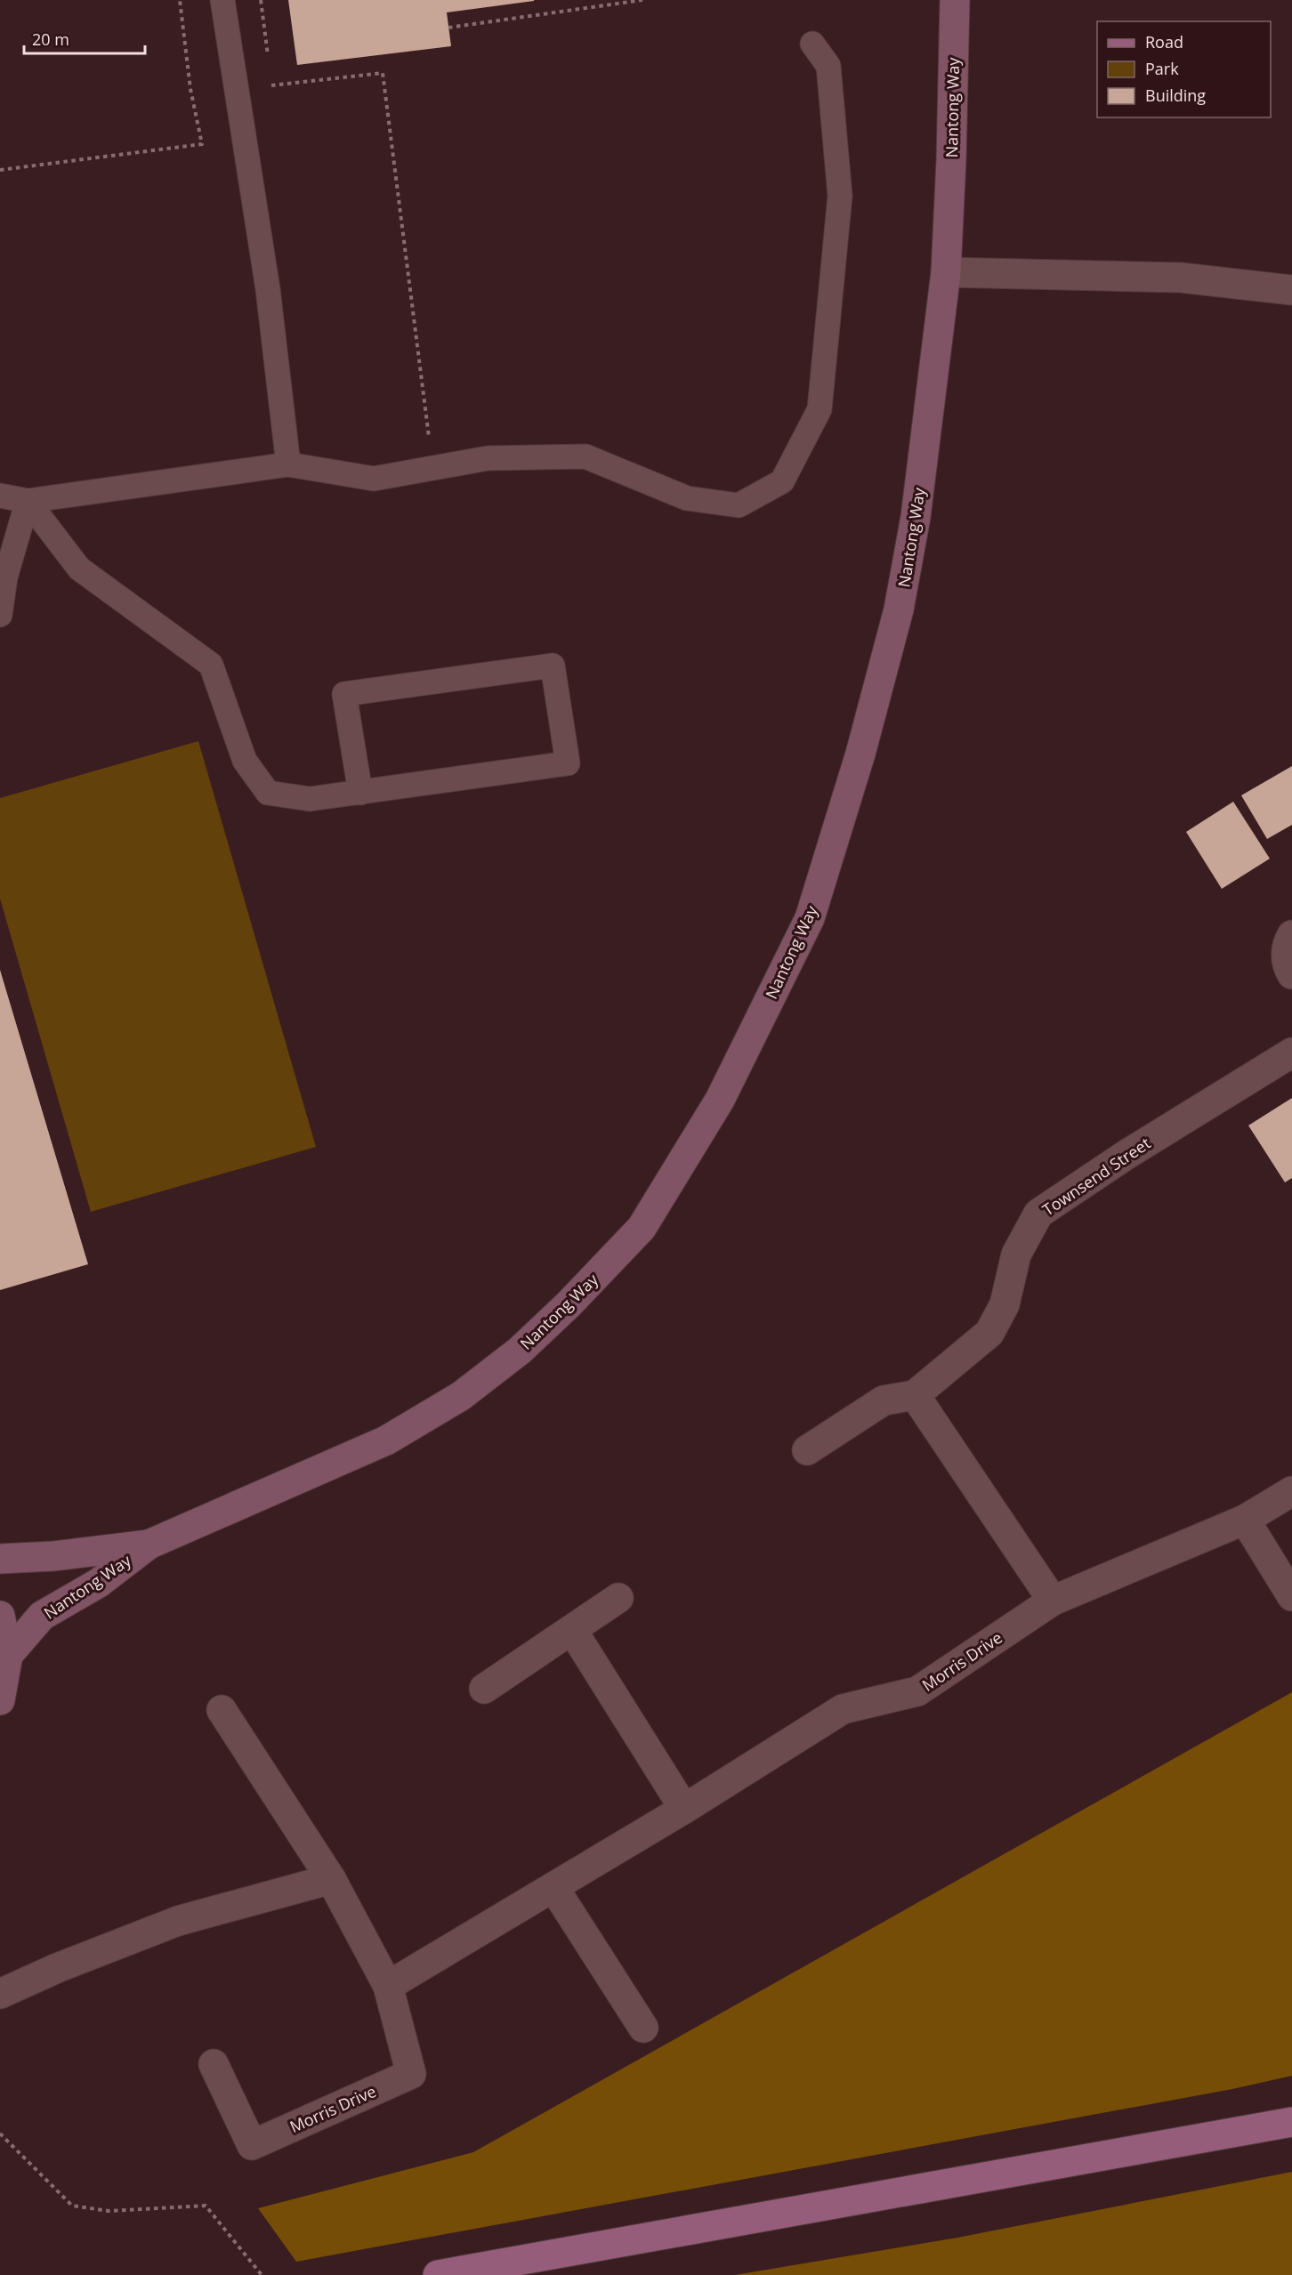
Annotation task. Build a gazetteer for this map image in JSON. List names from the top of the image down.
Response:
{
  "streets": {
    "street": ["Nantong Way", "Townsend Street", "Morris Drive"]
  },
  "legend": ["Road", "Park", "Building"],
  "scale_bar": "20 m"
}
